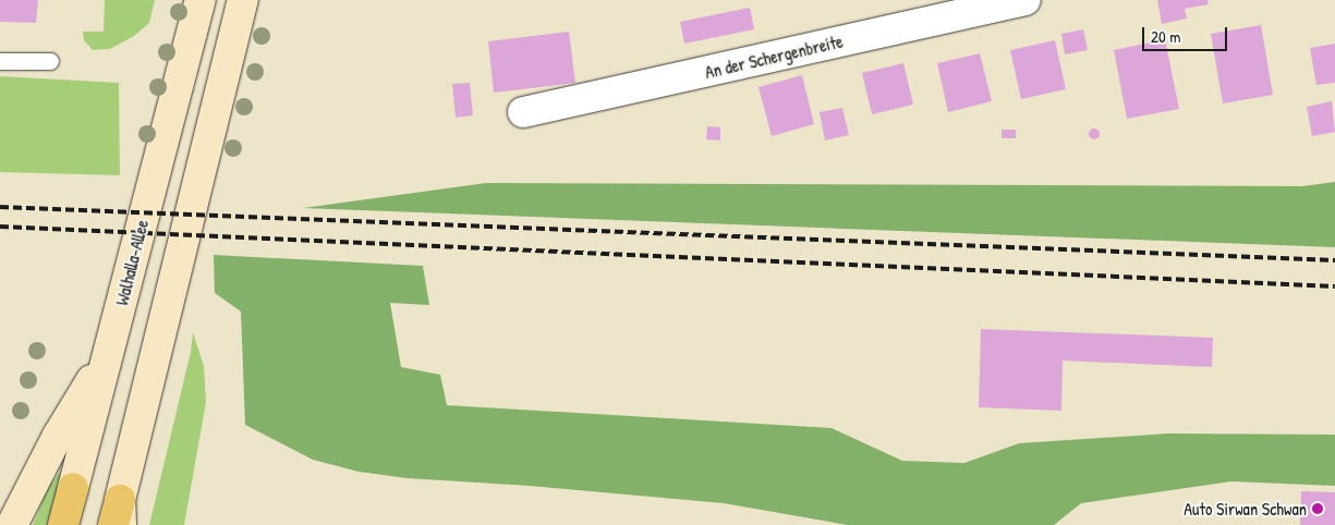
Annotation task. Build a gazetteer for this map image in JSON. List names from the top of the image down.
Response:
{
  "streets": {
    "highway": ["Walhalla-Allee"],
    "street": ["An der Schergenbreite"]
  },
  "places": ["Auto Sirwan Schwan"],
  "scale_bar": "20 m"
}
